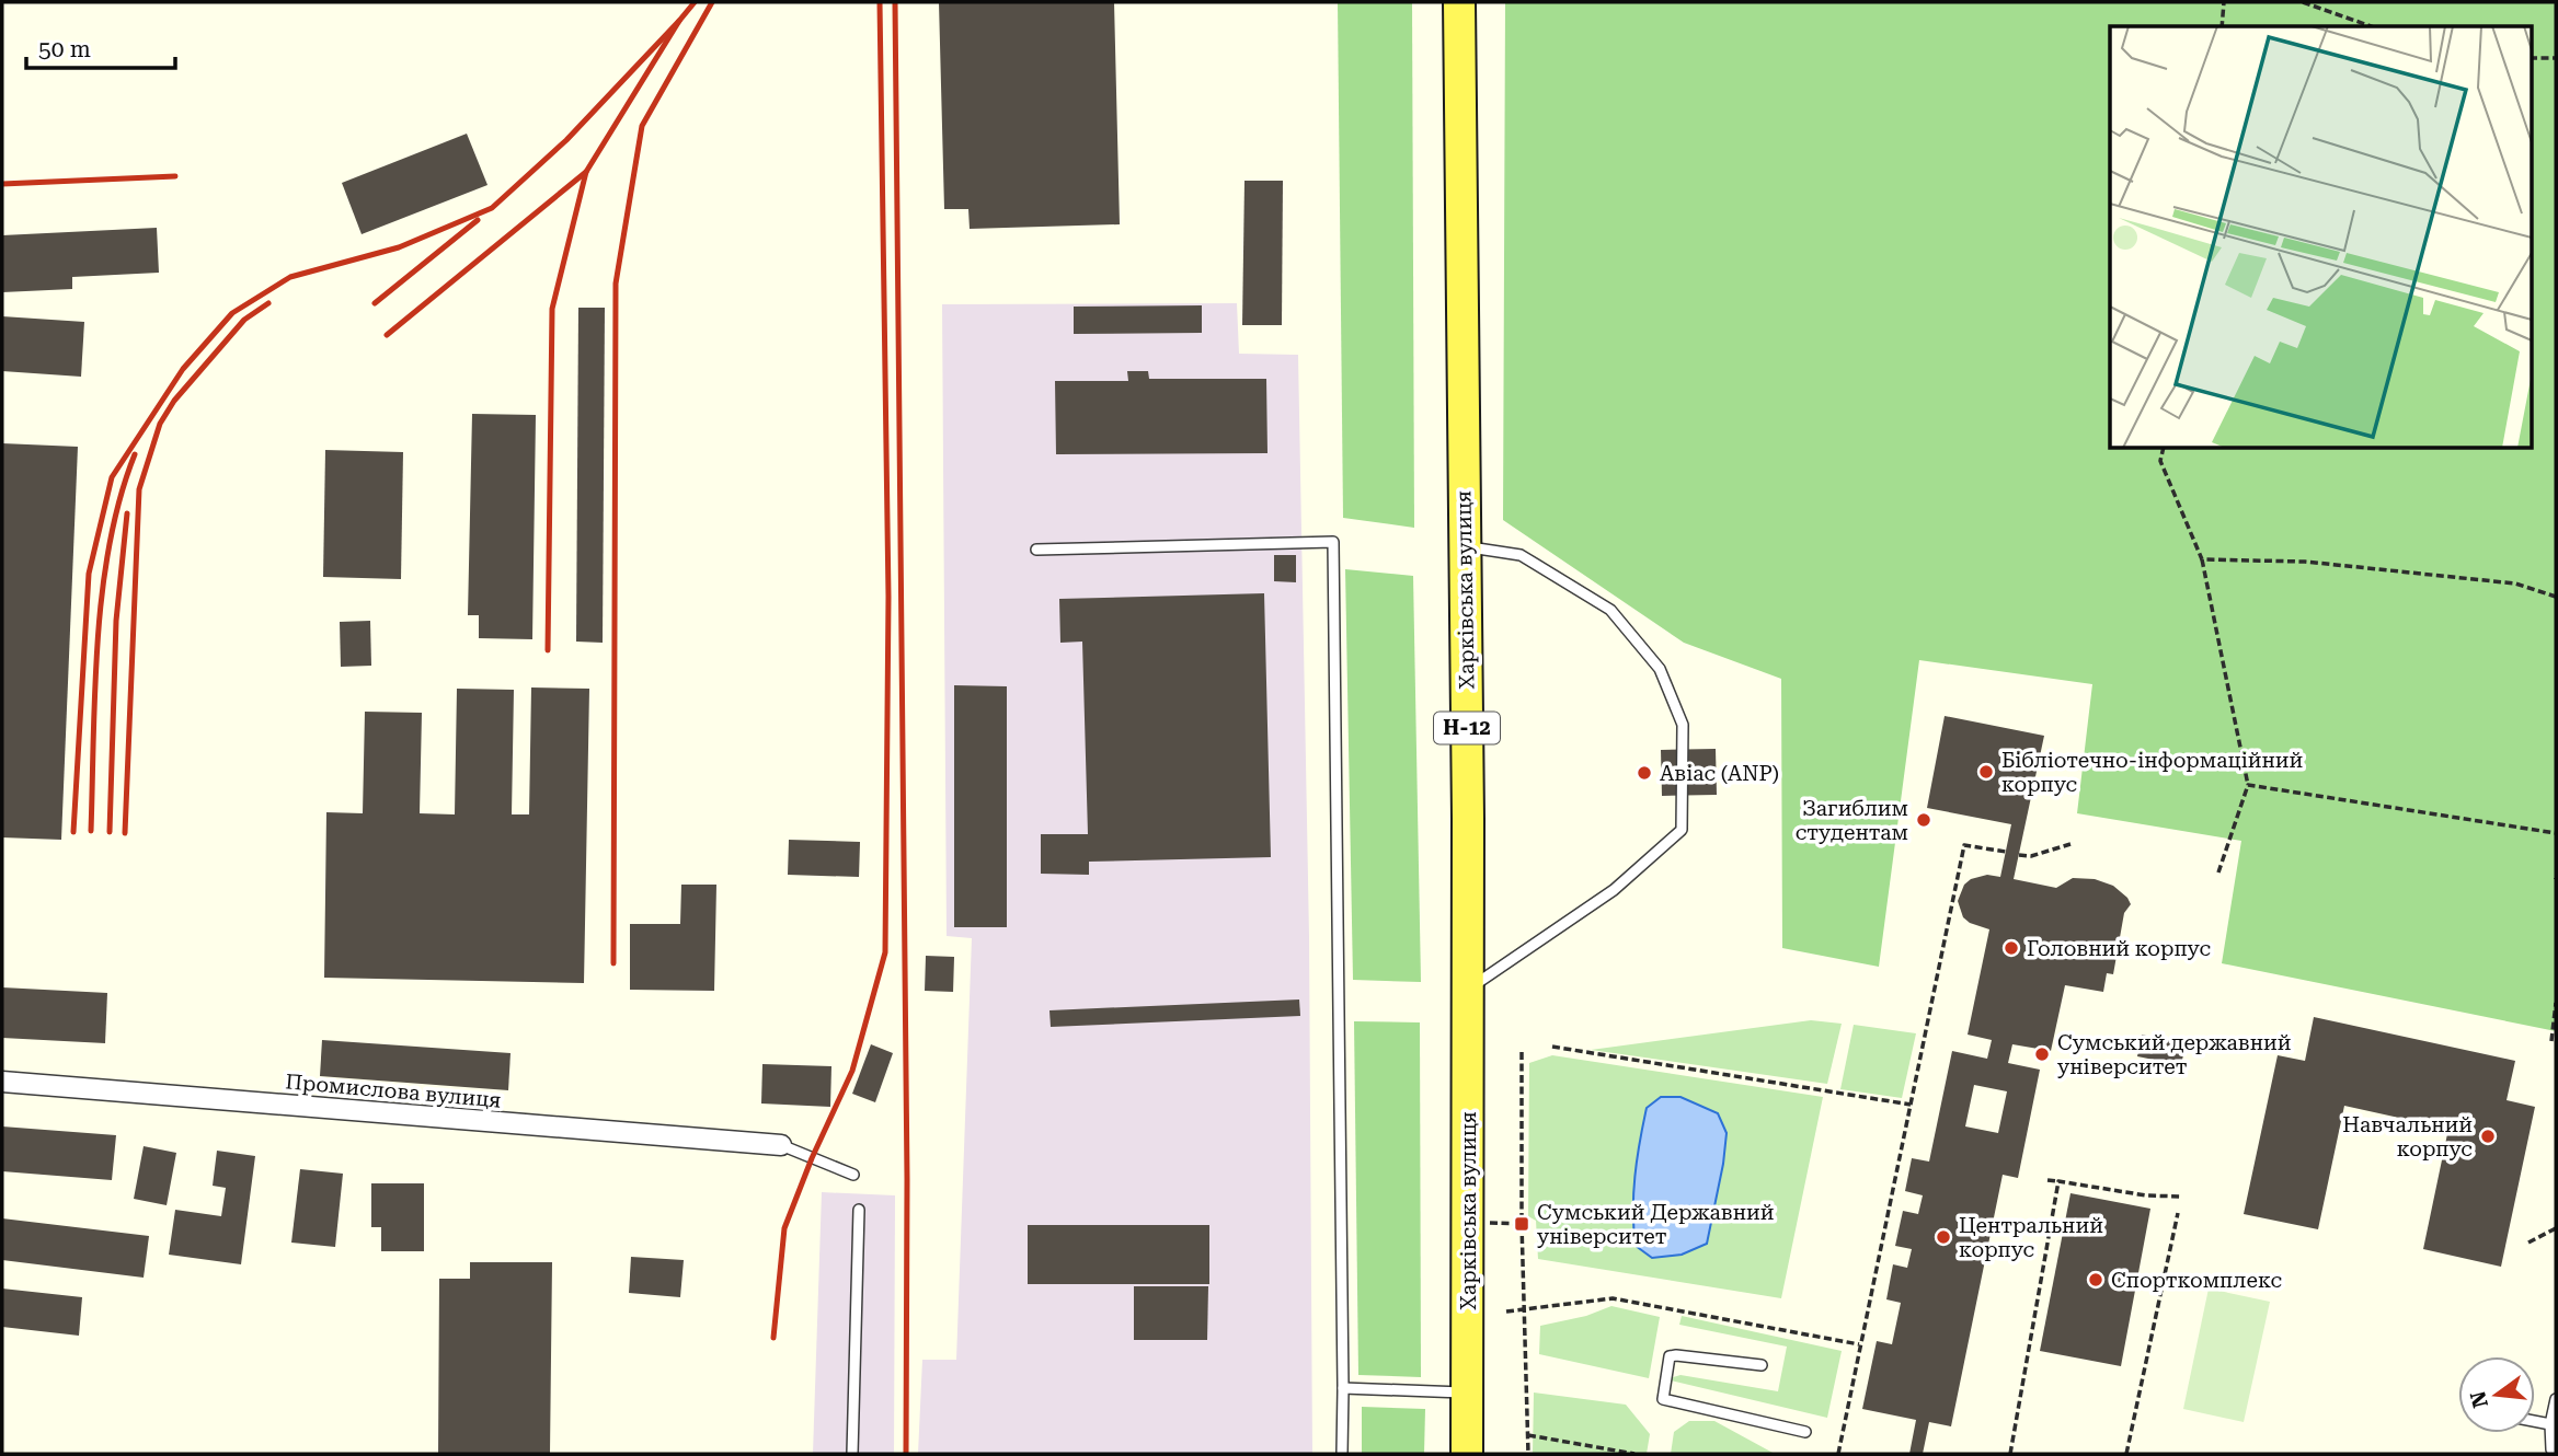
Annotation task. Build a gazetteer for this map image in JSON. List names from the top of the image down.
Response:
{
  "streets": {
    "main road": ["Харківська вулиця", "Н-12"],
    "street": ["Промислова вулиця"]
  },
  "places": {
    "other": [
      "Бібліотечно-інформаційний корпус",
      "Авіас (ANP)",
      "Загиблим студентам",
      "Головний корпус",
      "Сумський державний університет",
      "Навчальний корпус",
      "Центральний корпус",
      "Спорткомплекс"
    ],
    "transit": ["Сумський Державний університет"]
  },
  "scale_bar": "50 m",
  "north": "left"
}
